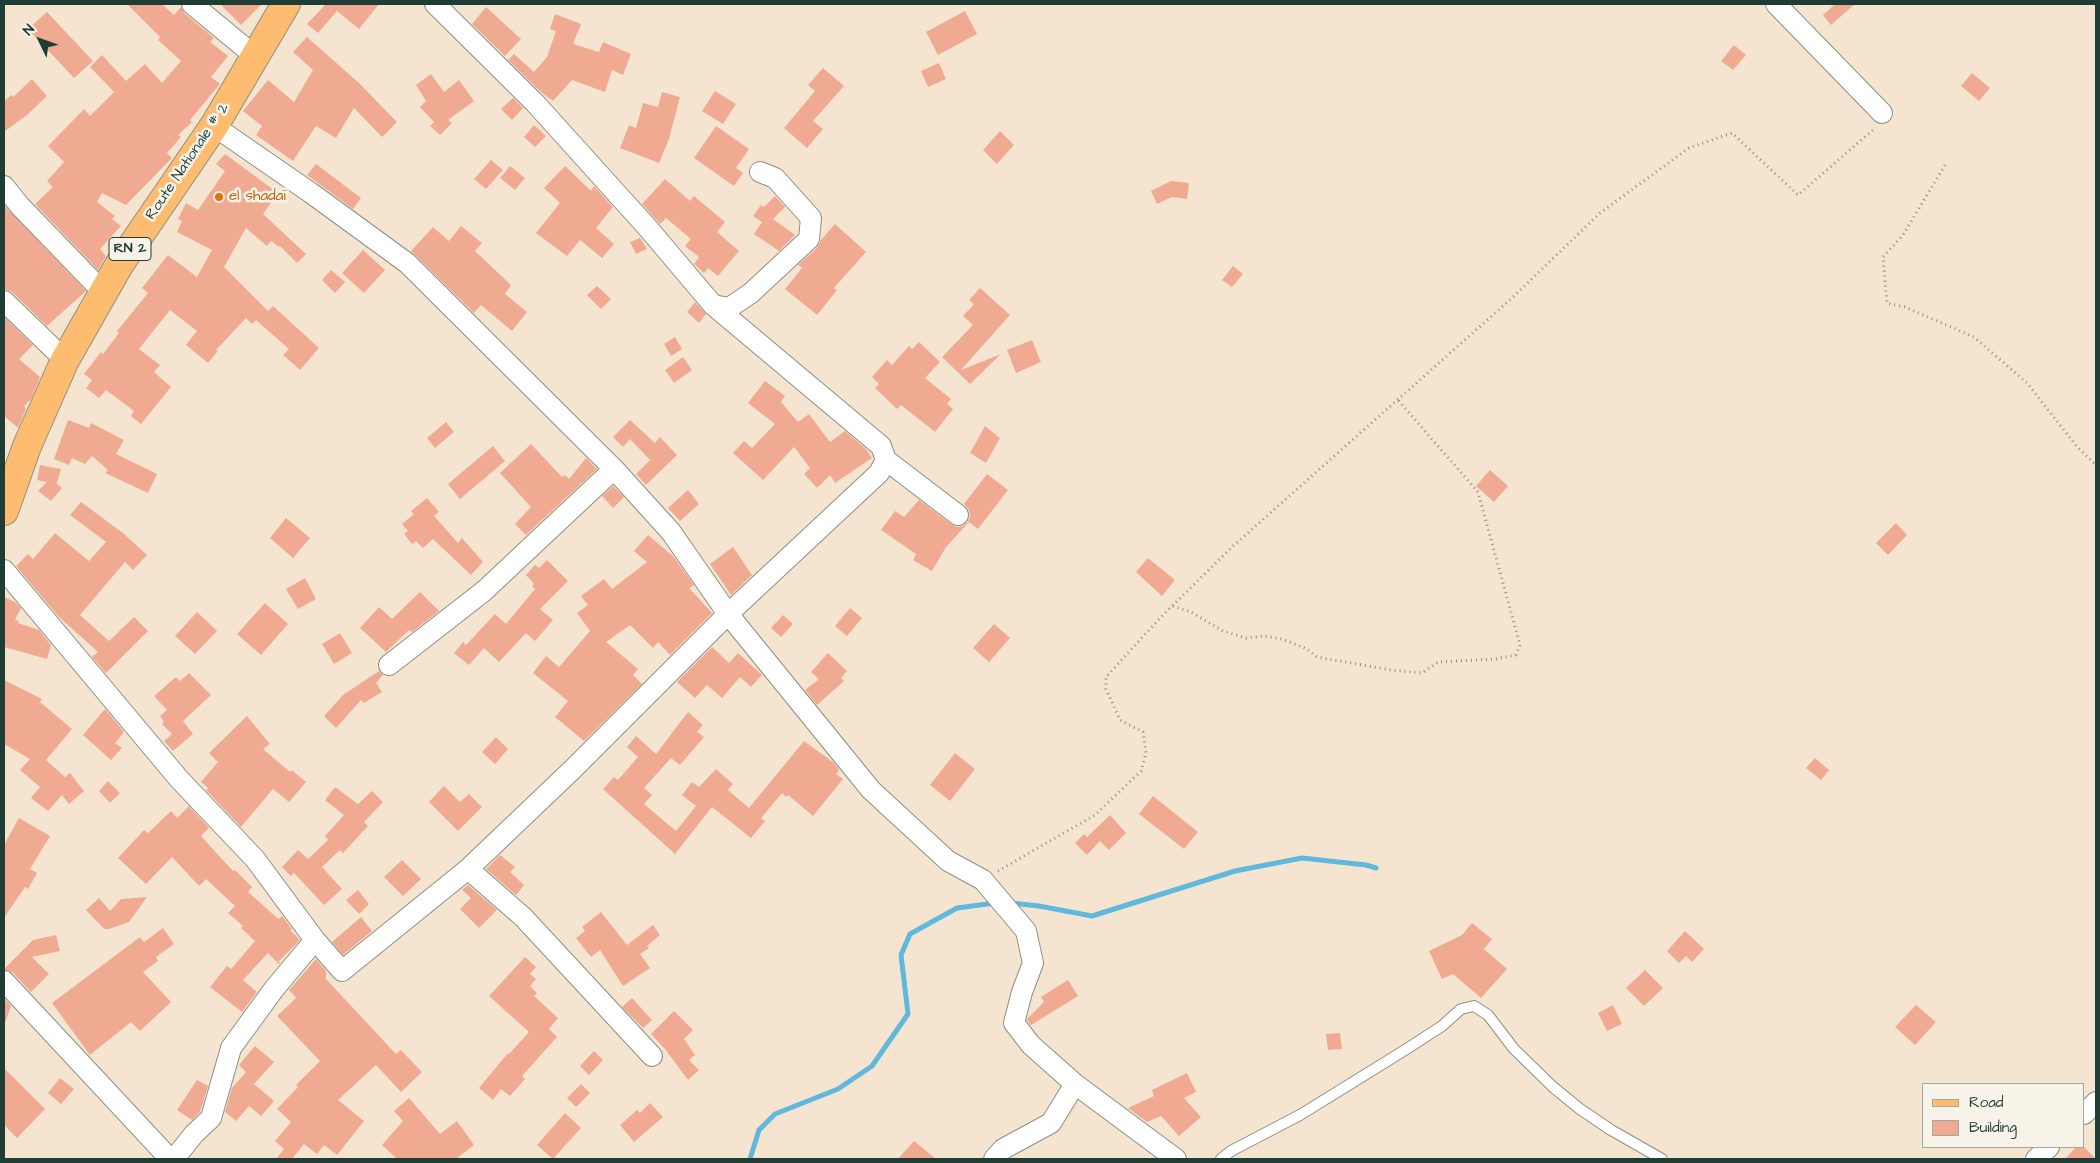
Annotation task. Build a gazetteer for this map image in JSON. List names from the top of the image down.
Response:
{
  "streets": {
    "main road": ["Route Nationale # 2", "RN 2"]
  },
  "places": ["el shadaï"],
  "legend": ["Road", "Building"],
  "north": "top left"
}
